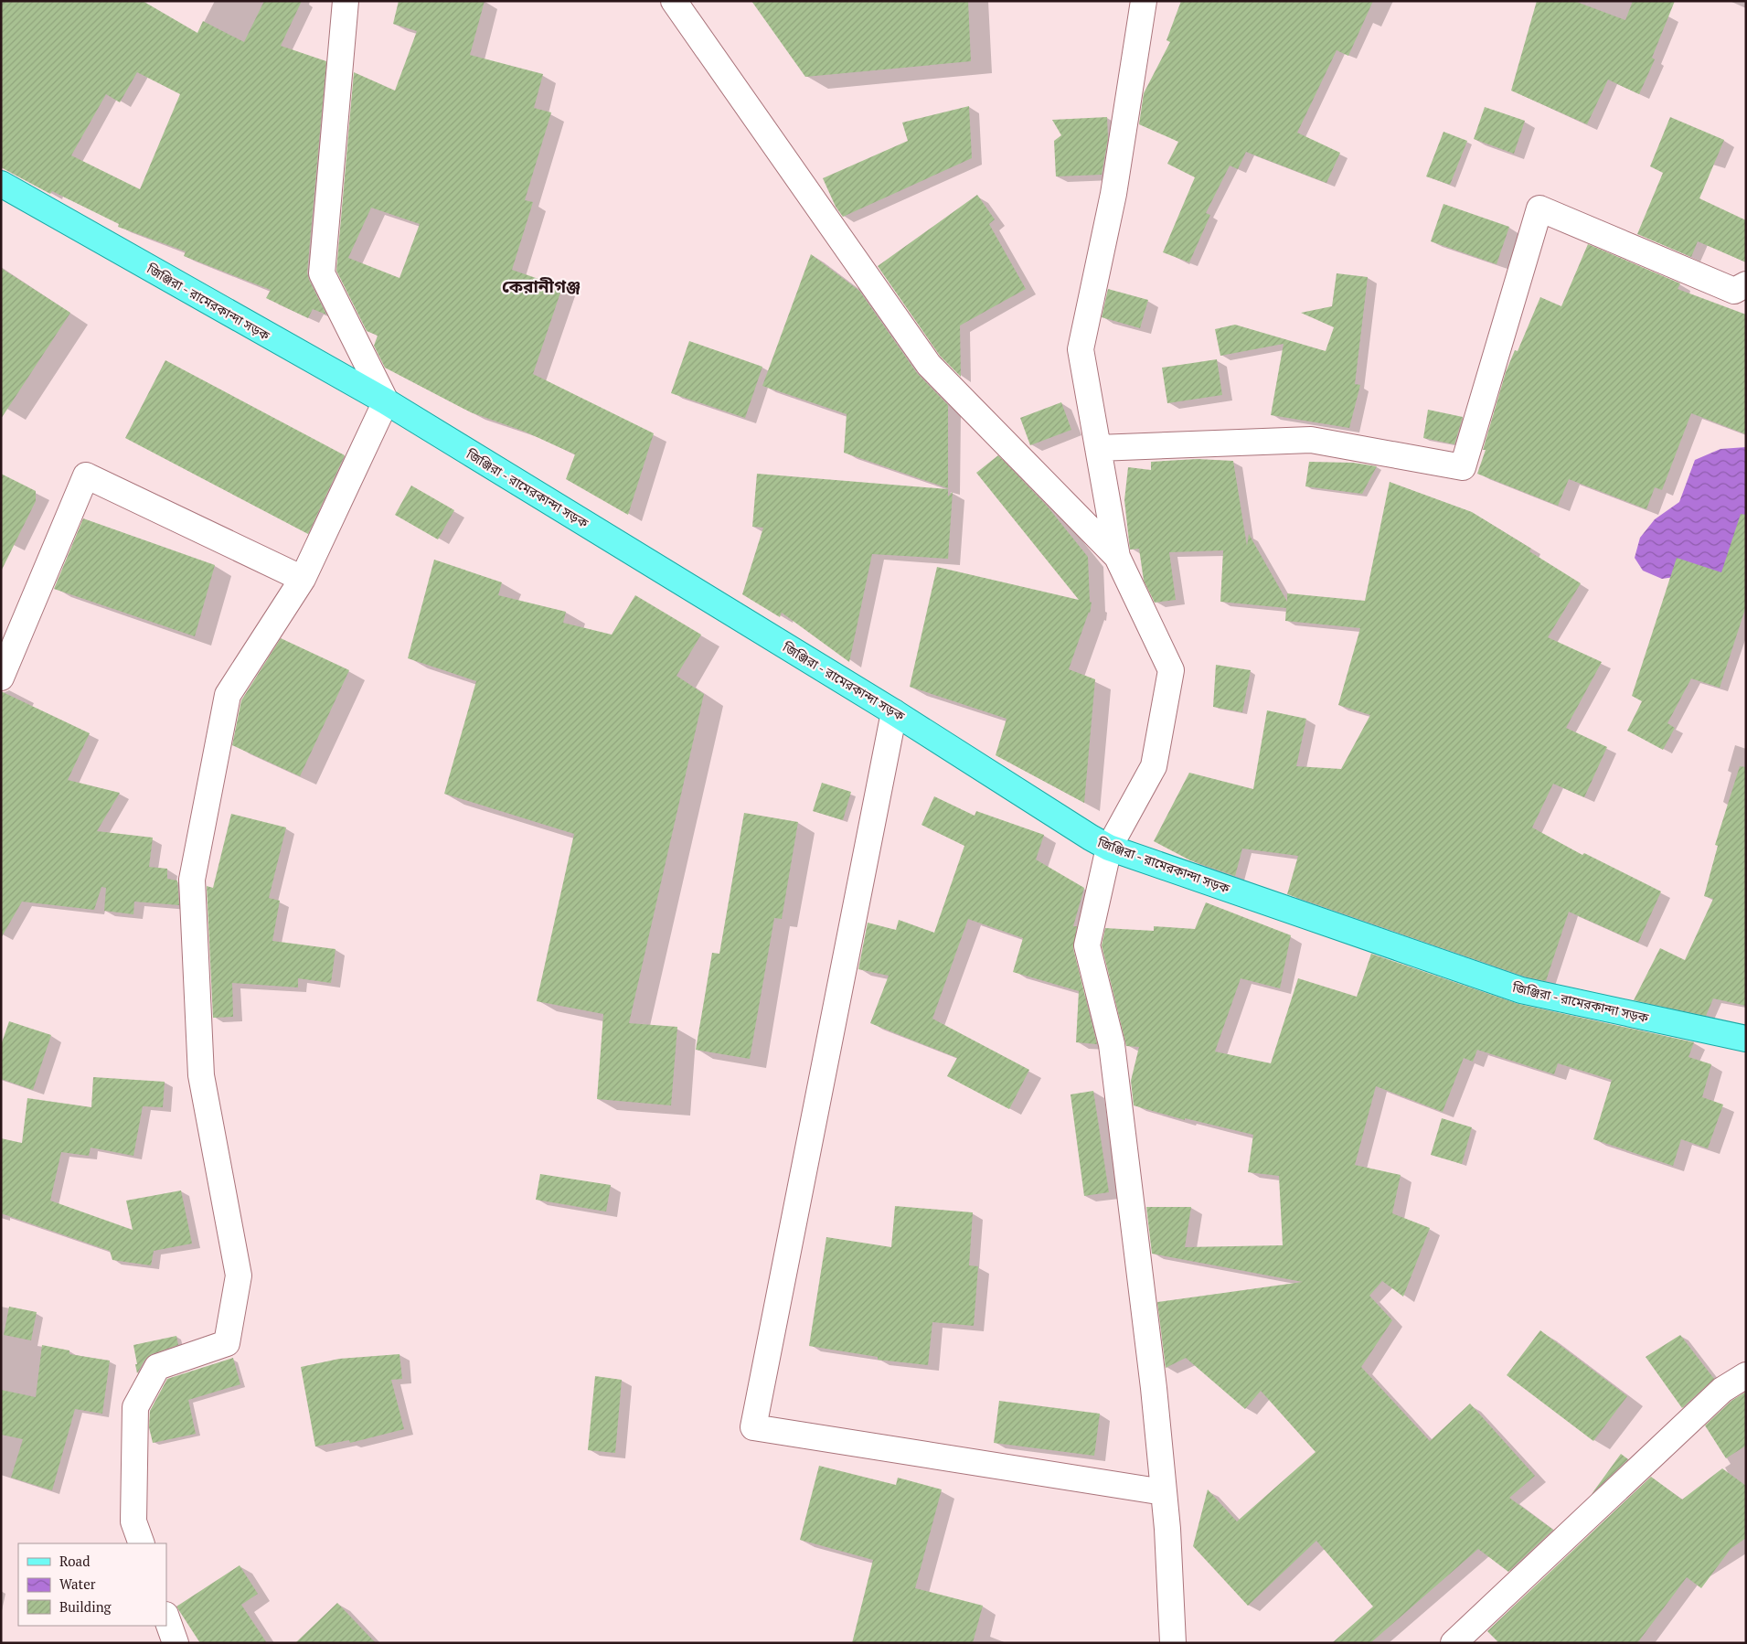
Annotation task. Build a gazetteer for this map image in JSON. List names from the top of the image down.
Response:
{
  "streets": {
    "main road": ["জিঞ্জিরা - রামেরকান্দা সড়ক"]
  },
  "districts": ["কেরানীগঞ্জ"],
  "legend": ["Road", "Water", "Building"]
}
